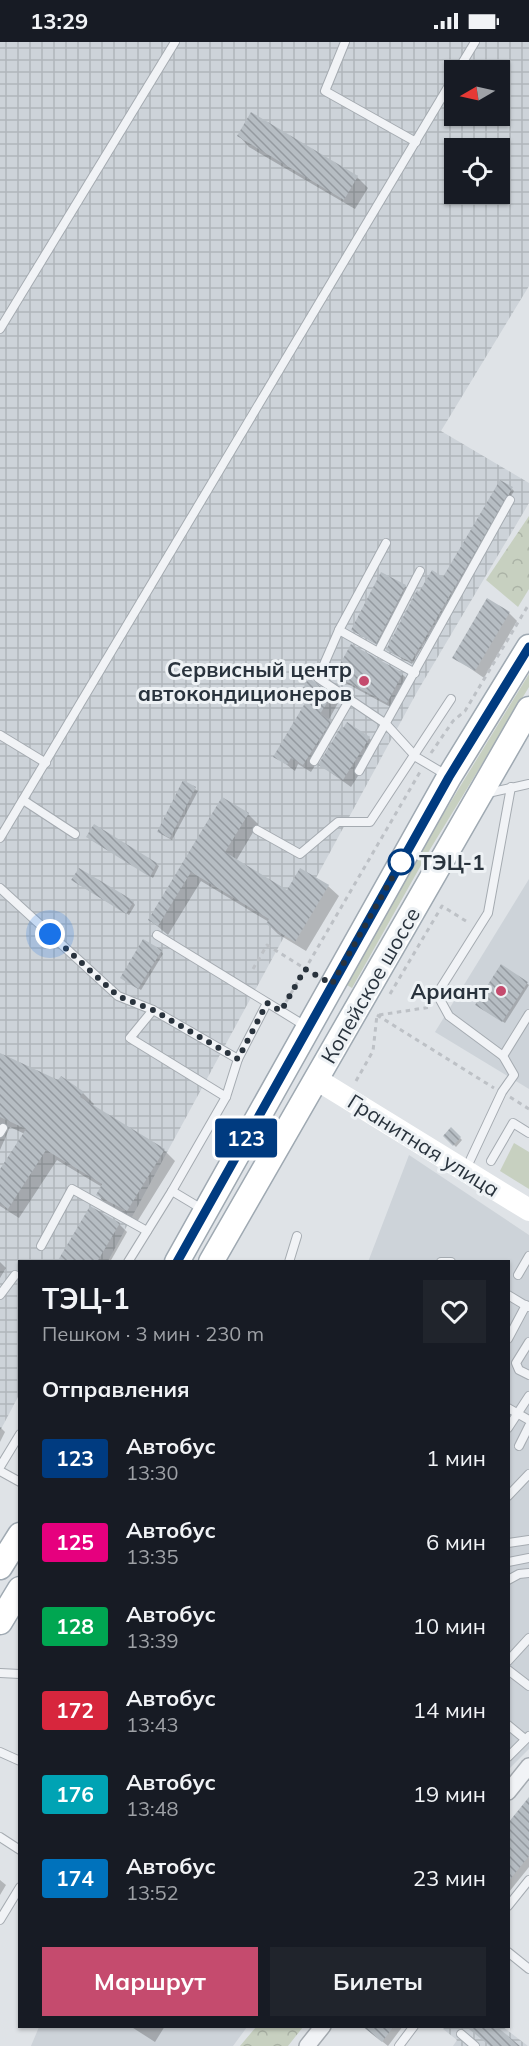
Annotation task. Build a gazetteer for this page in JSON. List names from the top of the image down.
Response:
{
  "streets": {
    "main road": ["Копейское шоссе", "Гранитная улица"]
  },
  "crossings": [
    ["Копейское шоссе", "Гранитная улица"]
  ],
  "places": ["Сервисный центр автокондиционеров", "ТЭЦ-1", "Ариант"],
  "lines": ["bus line 123"],
  "north": "left",
  "page": {
    "status": "13:29",
    "on_map": "123",
    "heading": [
      ["ТЭЦ-1", "Пешком · 3 мин · 230 m"],
      "Отправления"
    ],
    "list": [
      {
        "mark": "123",
        "name": "Автобус",
        "note": "13:30",
        "value": "1 мин"
      },
      {
        "mark": "125",
        "name": "Автобус",
        "note": "13:35",
        "value": "6 мин"
      },
      {
        "mark": "128",
        "name": "Автобус",
        "note": "13:39",
        "value": "10 мин"
      },
      {
        "mark": "172",
        "name": "Автобус",
        "note": "13:43",
        "value": "14 мин"
      },
      {
        "mark": "176",
        "name": "Автобус",
        "note": "13:48",
        "value": "19 мин"
      },
      {
        "mark": "174",
        "name": "Автобус",
        "note": "13:52",
        "value": "23 мин"
      }
    ],
    "buttons": ["Маршрут", "Билеты"]
  }
}
